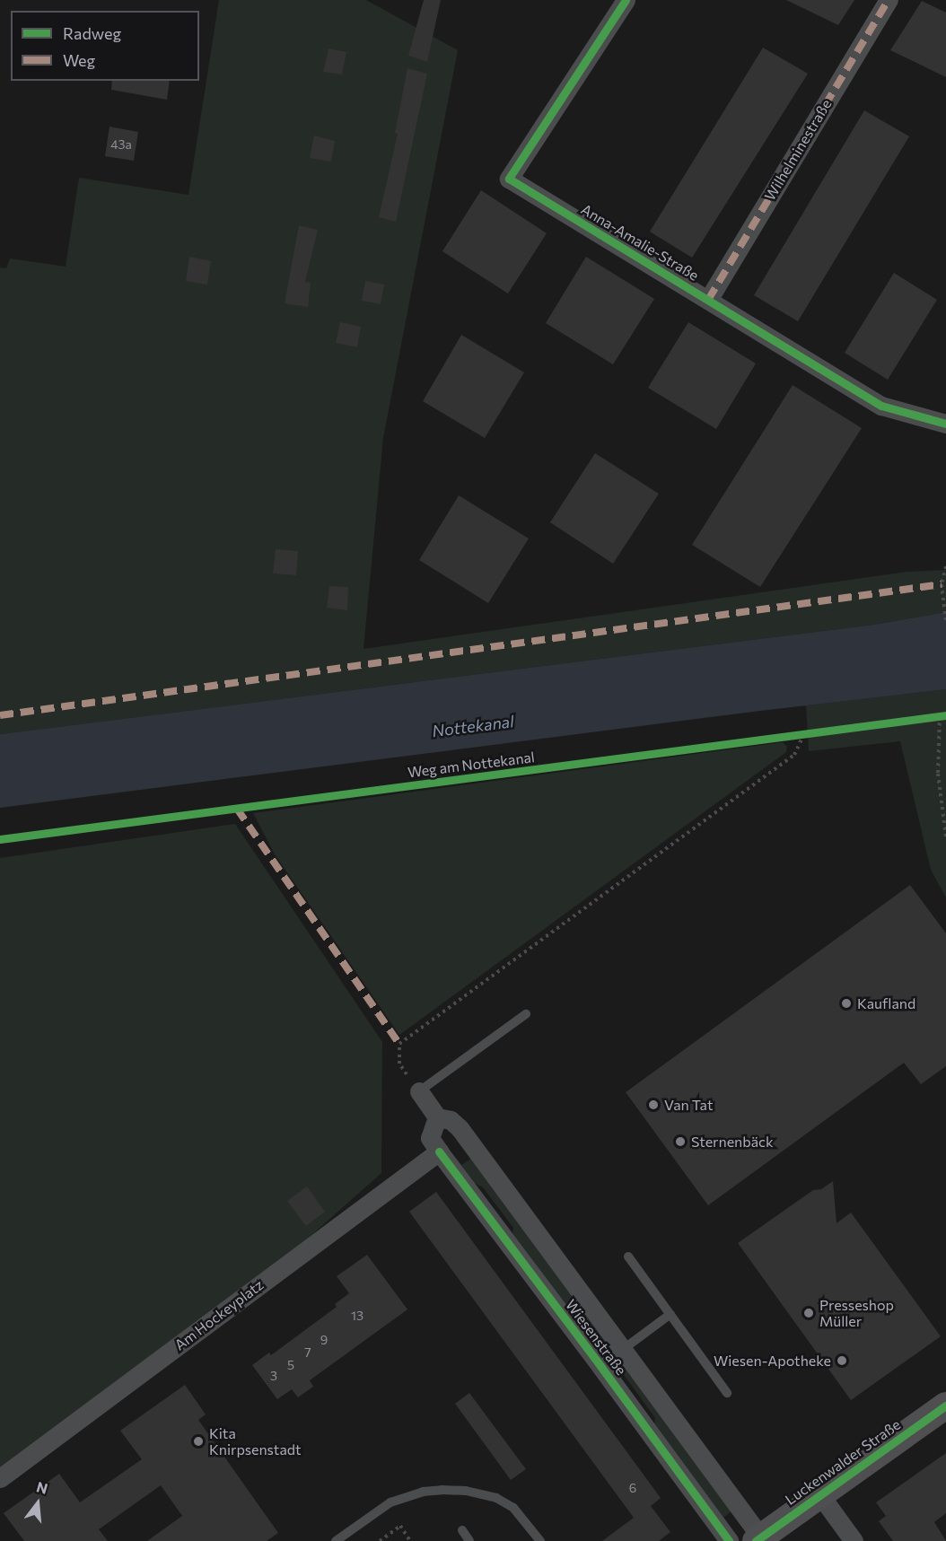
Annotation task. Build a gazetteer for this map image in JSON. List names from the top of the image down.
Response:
{
  "streets": {
    "main road": ["Luckenwalder Straße"],
    "street": [
      "Wilhelminestraße",
      "Anna-Amalie-Straße",
      "Am Hockeyplatz",
      "Wiesenstraße"
    ],
    "cycle path": ["Weg am Nottekanal"]
  },
  "crossings": [
    ["Wilhelminestraße", "Anna-Amalie-Straße"],
    ["Am Hockeyplatz", "Wiesenstraße"],
    ["Wiesenstraße", "Luckenwalder Straße"]
  ],
  "water": ["Nottekanal"],
  "places": [
    "Kaufland",
    "Van Tat",
    "Sternenbäck",
    "Presseshop Müller",
    "Wiesen-Apotheke",
    "Kita Knirpsenstadt"
  ],
  "house_numbers": [
    "43a",
    "13",
    "9",
    "7",
    "5",
    "3",
    "6"
  ],
  "legend": ["Radweg", "Weg"],
  "north": "top"
}
